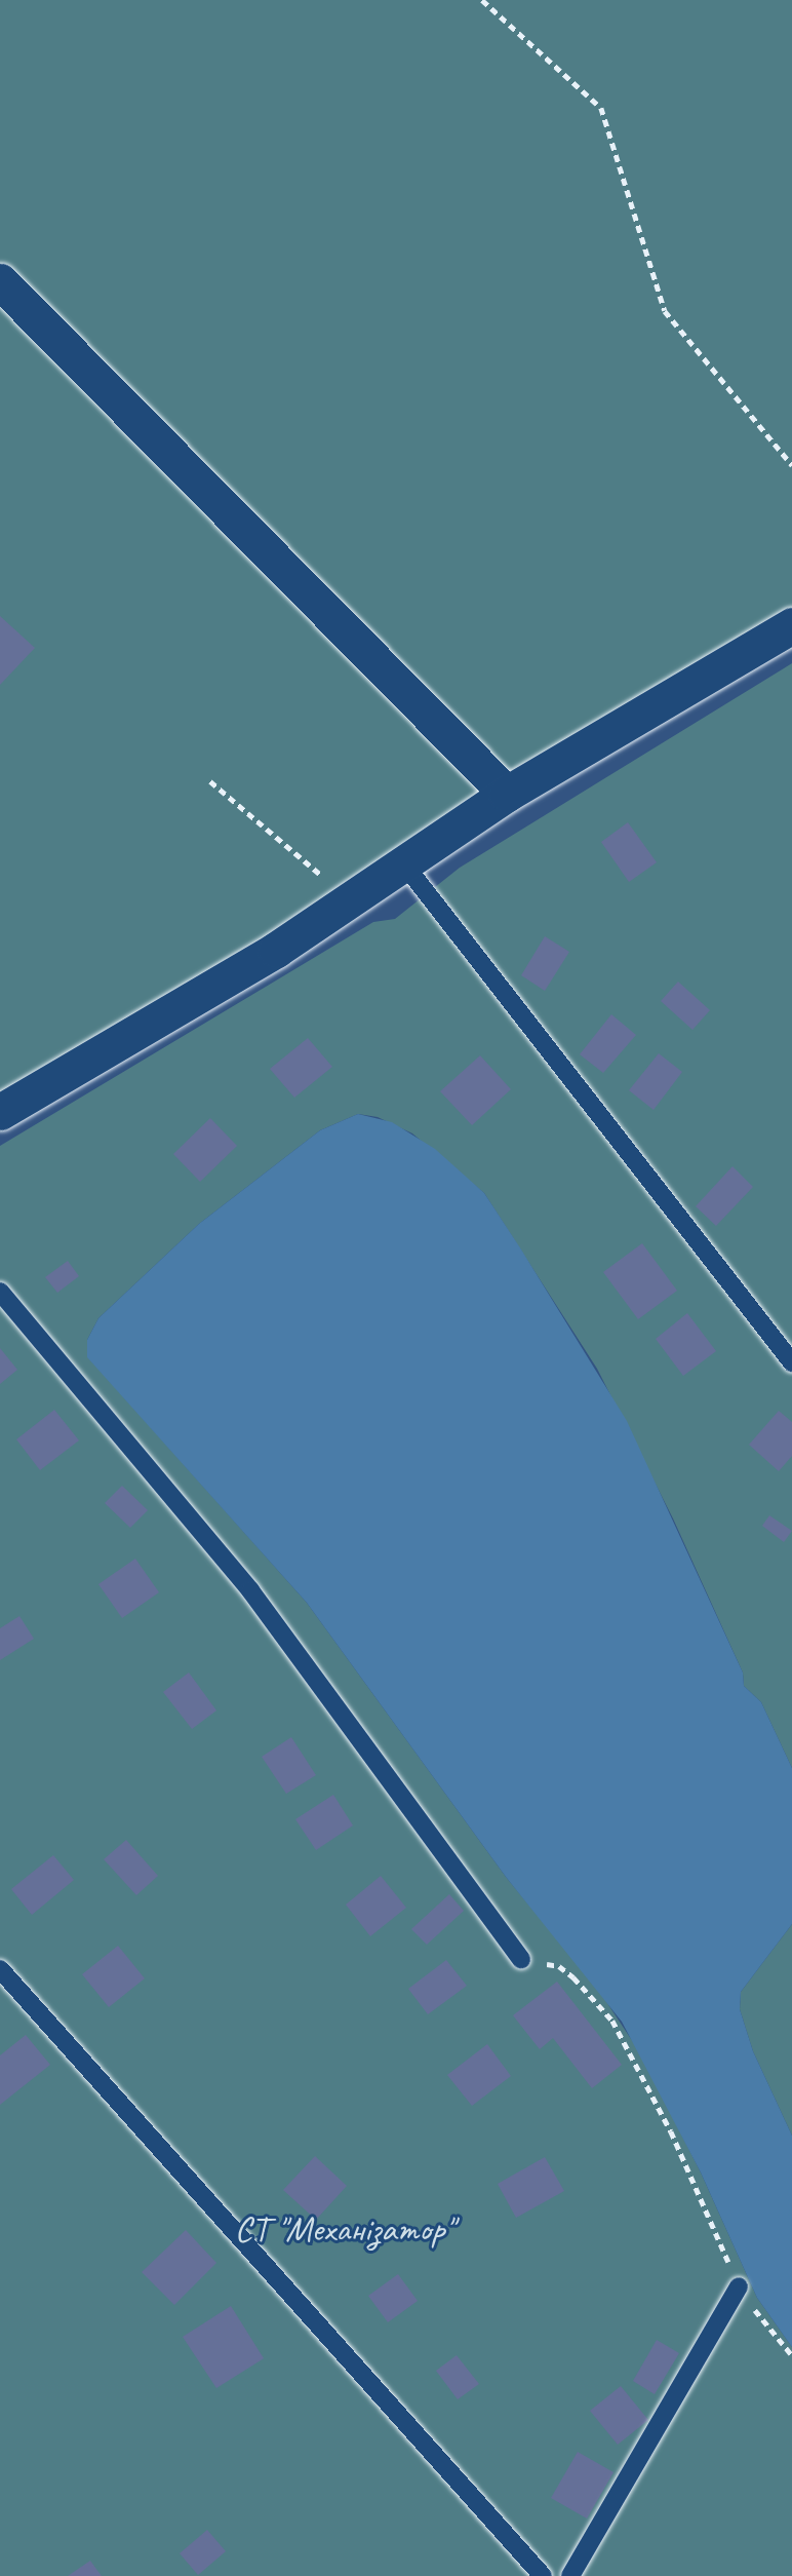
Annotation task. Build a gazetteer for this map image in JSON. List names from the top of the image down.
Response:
{
  "parks": ["СТ \"Механізатор\""]
}
